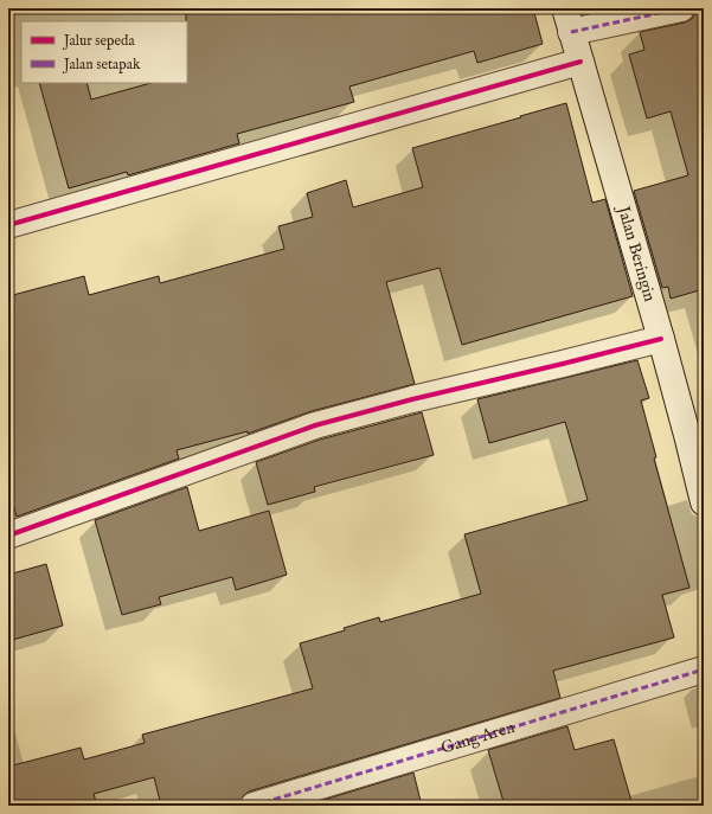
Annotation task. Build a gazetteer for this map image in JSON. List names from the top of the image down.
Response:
{
  "streets": {
    "street": ["Jalan Beringin", "Gang Aren"]
  },
  "legend": ["Jalur sepeda", "Jalan setapak"]
}
